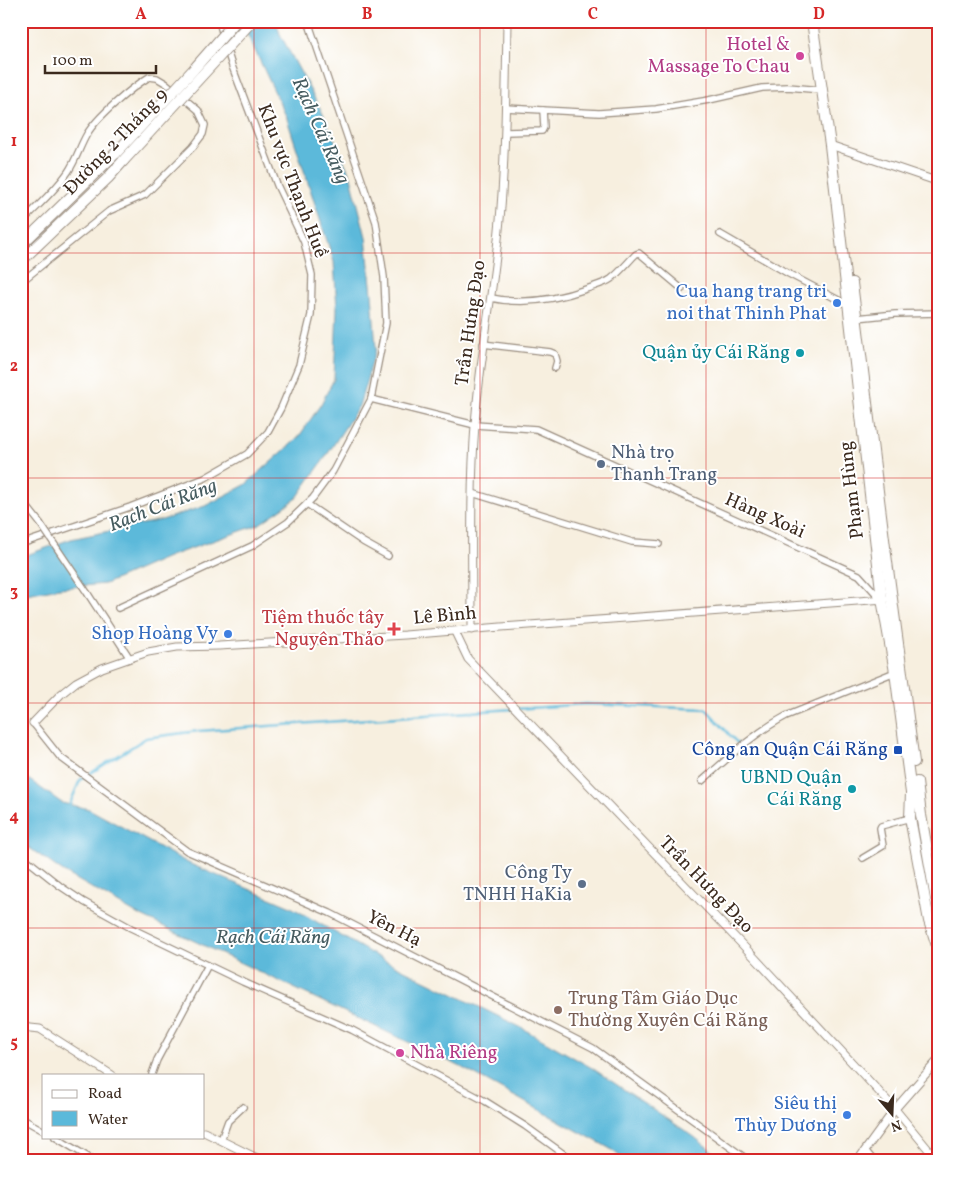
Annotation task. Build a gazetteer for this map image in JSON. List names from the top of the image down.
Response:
{
  "streets": {
    "highway": ["Đường 2 Tháng 9", "Phạm Hùng"],
    "street": [
      "Khu vực Thạnh Huề",
      "Trần Hưng Đạo",
      "Hàng Xoài",
      "Lê Bình",
      "Yên Hạ"
    ]
  },
  "crossings": [
    ["Trần Hưng Đạo", "Hàng Xoài"],
    ["Trần Hưng Đạo", "Lê Bình"],
    ["Phạm Hùng", "Hàng Xoài"],
    ["Phạm Hùng", "Lê Bình"],
    ["Hàng Xoài", "Lê Bình"],
    ["Lê Bình", "Yên Hạ"]
  ],
  "water": ["Rạch Cái Răng"],
  "places": {
    "other": [
      "Hotel & Massage To Chau",
      "Cua hang trang tri noi that Thinh Phat",
      "Quận ủy Cái Răng",
      "Nhà trọ Thanh Trang",
      "Shop Hoàng Vy",
      "UBND Quận Cái Răng",
      "Công Ty TNHH HaKia",
      "Trung Tâm Giáo Dục Thường Xuyên Cái Răng",
      "Nhà Riêng",
      "Siêu thị Thùy Dương"
    ],
    "health": ["Tiệm thuốc tây Nguyên Thảo"],
    "transit": ["Công an Quận Cái Răng"]
  },
  "legend": ["Road", "Water"],
  "scale_bar": "100 m",
  "north": "bottom",
  "grid": {
    "columns": [
      "A",
      "B",
      "C",
      "D"
    ],
    "rows": [
      "1",
      "2",
      "3",
      "4",
      "5"
    ]
  }
}
